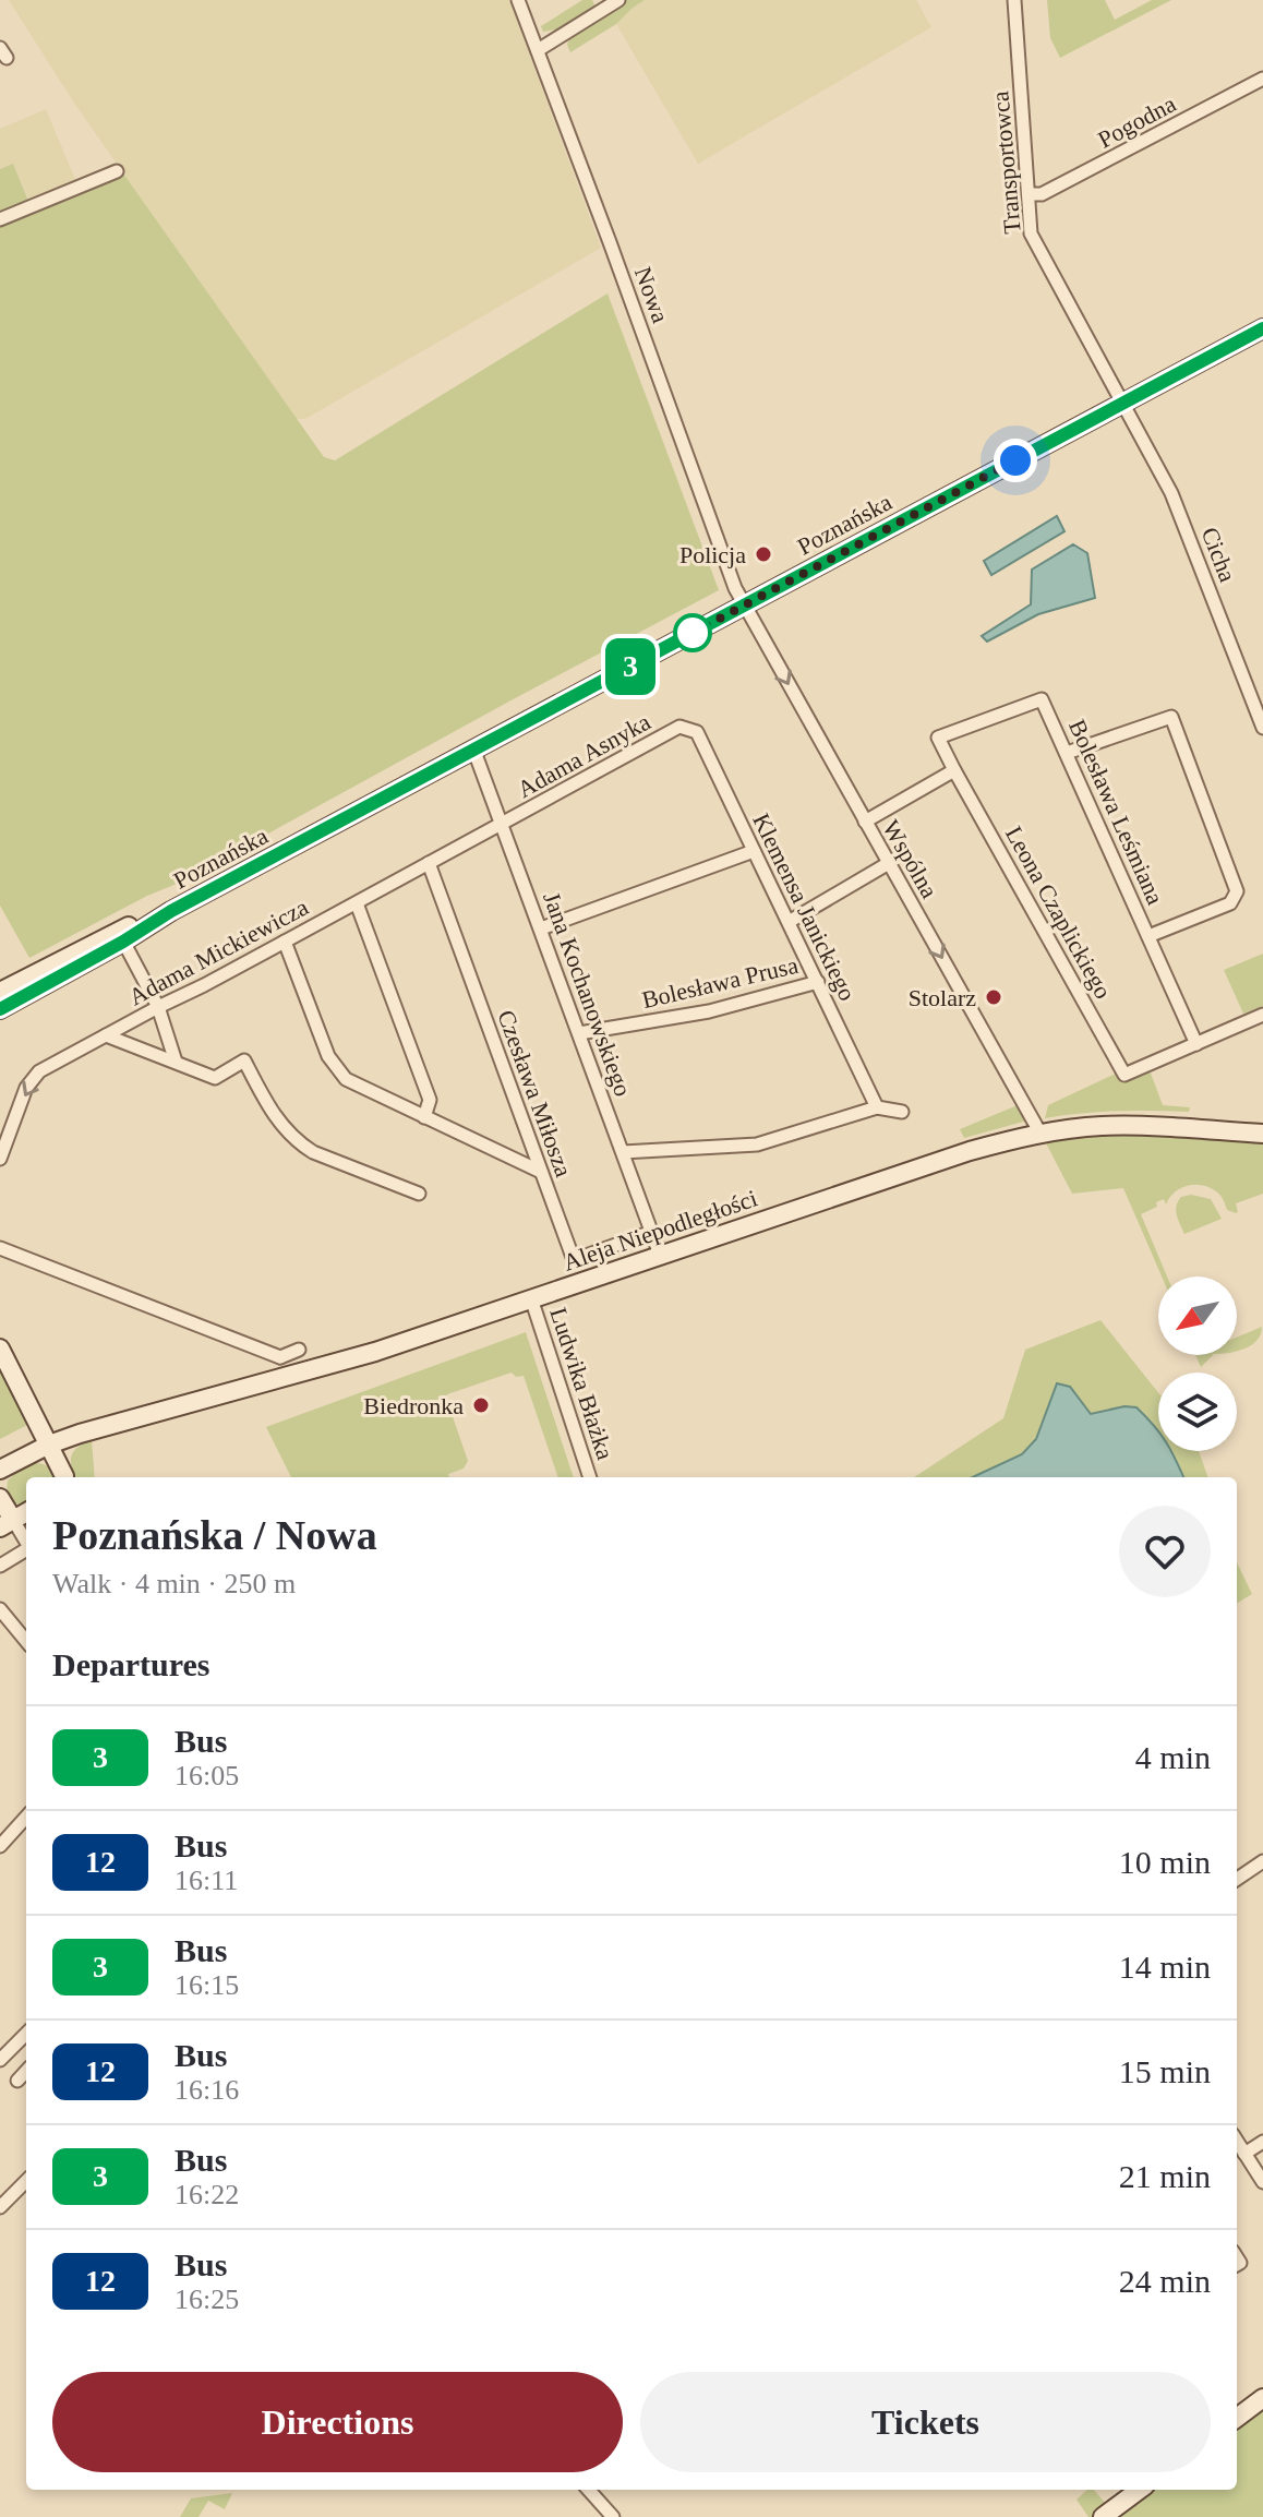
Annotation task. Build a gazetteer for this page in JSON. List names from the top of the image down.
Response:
{
  "streets": {
    "street": [
      "Pogodna",
      "Transportowca",
      "Nowa",
      "Poznańska",
      "Cicha",
      "Adama Asnyka",
      "Bolesława Leśmiana",
      "Wspólna",
      "Klemensa Janickiego",
      "Leona Czaplickiego",
      "Adama Mickiewicza",
      "Bolesława Prusa",
      "Jana Kochanowskiego",
      "Czesława Miłosza",
      "Aleja Niepodległości",
      "Ludwika Błażka"
    ]
  },
  "crossings": [
    ["Pogodna", "Transportowca"],
    ["Transportowca", "Poznańska"],
    ["Transportowca", "Cicha"],
    ["Nowa", "Poznańska"],
    ["Nowa", "Wspólna"],
    ["Poznańska", "Cicha"],
    ["Poznańska", "Wspólna"],
    ["Poznańska", "Jana Kochanowskiego"],
    ["Adama Asnyka", "Klemensa Janickiego"],
    ["Adama Asnyka", "Adama Mickiewicza"],
    ["Adama Asnyka", "Jana Kochanowskiego"],
    ["Bolesława Leśmiana", "Leona Czaplickiego"],
    ["Wspólna", "Aleja Niepodległości"],
    ["Klemensa Janickiego", "Bolesława Prusa"],
    ["Adama Mickiewicza", "Jana Kochanowskiego"],
    ["Adama Mickiewicza", "Czesława Miłosza"],
    ["Bolesława Prusa", "Jana Kochanowskiego"],
    ["Jana Kochanowskiego", "Czesława Miłosza"],
    ["Jana Kochanowskiego", "Aleja Niepodległości"],
    ["Aleja Niepodległości", "Ludwika Błażka"]
  ],
  "one_way": ["Wspólna"],
  "places": ["Policja", "Stolarz", "Biedronka"],
  "lines": ["bus line 3"],
  "north": "bottom left",
  "page": {
    "on_map": "3",
    "heading": [
      ["Poznańska / Nowa", "Walk · 4 min · 250 m"],
      "Departures"
    ],
    "list": [
      {
        "mark": "3",
        "name": "Bus",
        "note": "16:05",
        "value": "4 min"
      },
      {
        "mark": "12",
        "name": "Bus",
        "note": "16:11",
        "value": "10 min"
      },
      {
        "mark": "3",
        "name": "Bus",
        "note": "16:15",
        "value": "14 min"
      },
      {
        "mark": "12",
        "name": "Bus",
        "note": "16:16",
        "value": "15 min"
      },
      {
        "mark": "3",
        "name": "Bus",
        "note": "16:22",
        "value": "21 min"
      },
      {
        "mark": "12",
        "name": "Bus",
        "note": "16:25",
        "value": "24 min"
      }
    ],
    "buttons": ["Directions", "Tickets"]
  }
}
